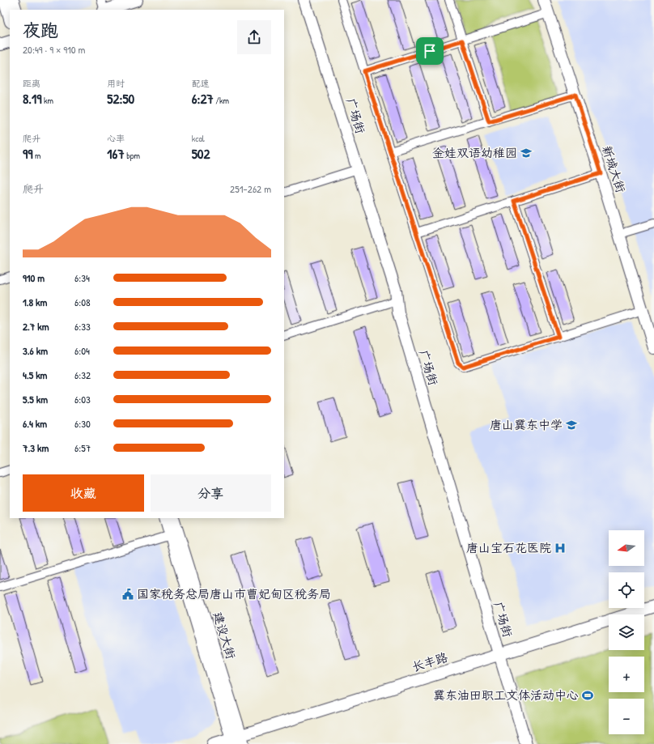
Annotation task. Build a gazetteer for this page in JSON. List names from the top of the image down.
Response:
{
  "streets": {
    "main road": [
      "广场街",
      "新城大街",
      "建设大街",
      "长丰路"
    ]
  },
  "crossings": [
    ["广场街", "长丰路"],
    ["建设大街", "长丰路"]
  ],
  "places": {
    "school or university": ["金娃双语幼稚园", "唐山冀东中学"],
    "hospital": ["唐山宝石花医院"],
    "public building": ["国家税务总局唐山市曹妃甸区税务局"],
    "sports": ["冀东油田职工文体活动中心"]
  },
  "north": "left",
  "page": {
    "heading": ["夜跑", "20:49 · 9 × 910 m"],
    "stats": [
      ["距离", "8.19 km"],
      ["用时", "52:50"],
      ["配速", "6:27 /km"],
      ["爬升", "99 m"],
      ["心率", "167 bpm"],
      ["kcal", "502"]
    ],
    "chart": ["爬升", "251–262 m"],
    "list": [
      {
        "name": "910 m",
        "note": "6:34"
      },
      {
        "name": "1.8 km",
        "note": "6:08"
      },
      {
        "name": "2.7 km",
        "note": "6:33"
      },
      {
        "name": "3.6 km",
        "note": "6:04"
      },
      {
        "name": "4.5 km",
        "note": "6:32"
      },
      {
        "name": "5.5 km",
        "note": "6:03"
      },
      {
        "name": "6.4 km",
        "note": "6:30"
      },
      {
        "name": "7.3 km",
        "note": "6:57"
      }
    ],
    "buttons": ["收藏", "分享"],
    "map_buttons": ["+", "−"]
  }
}
